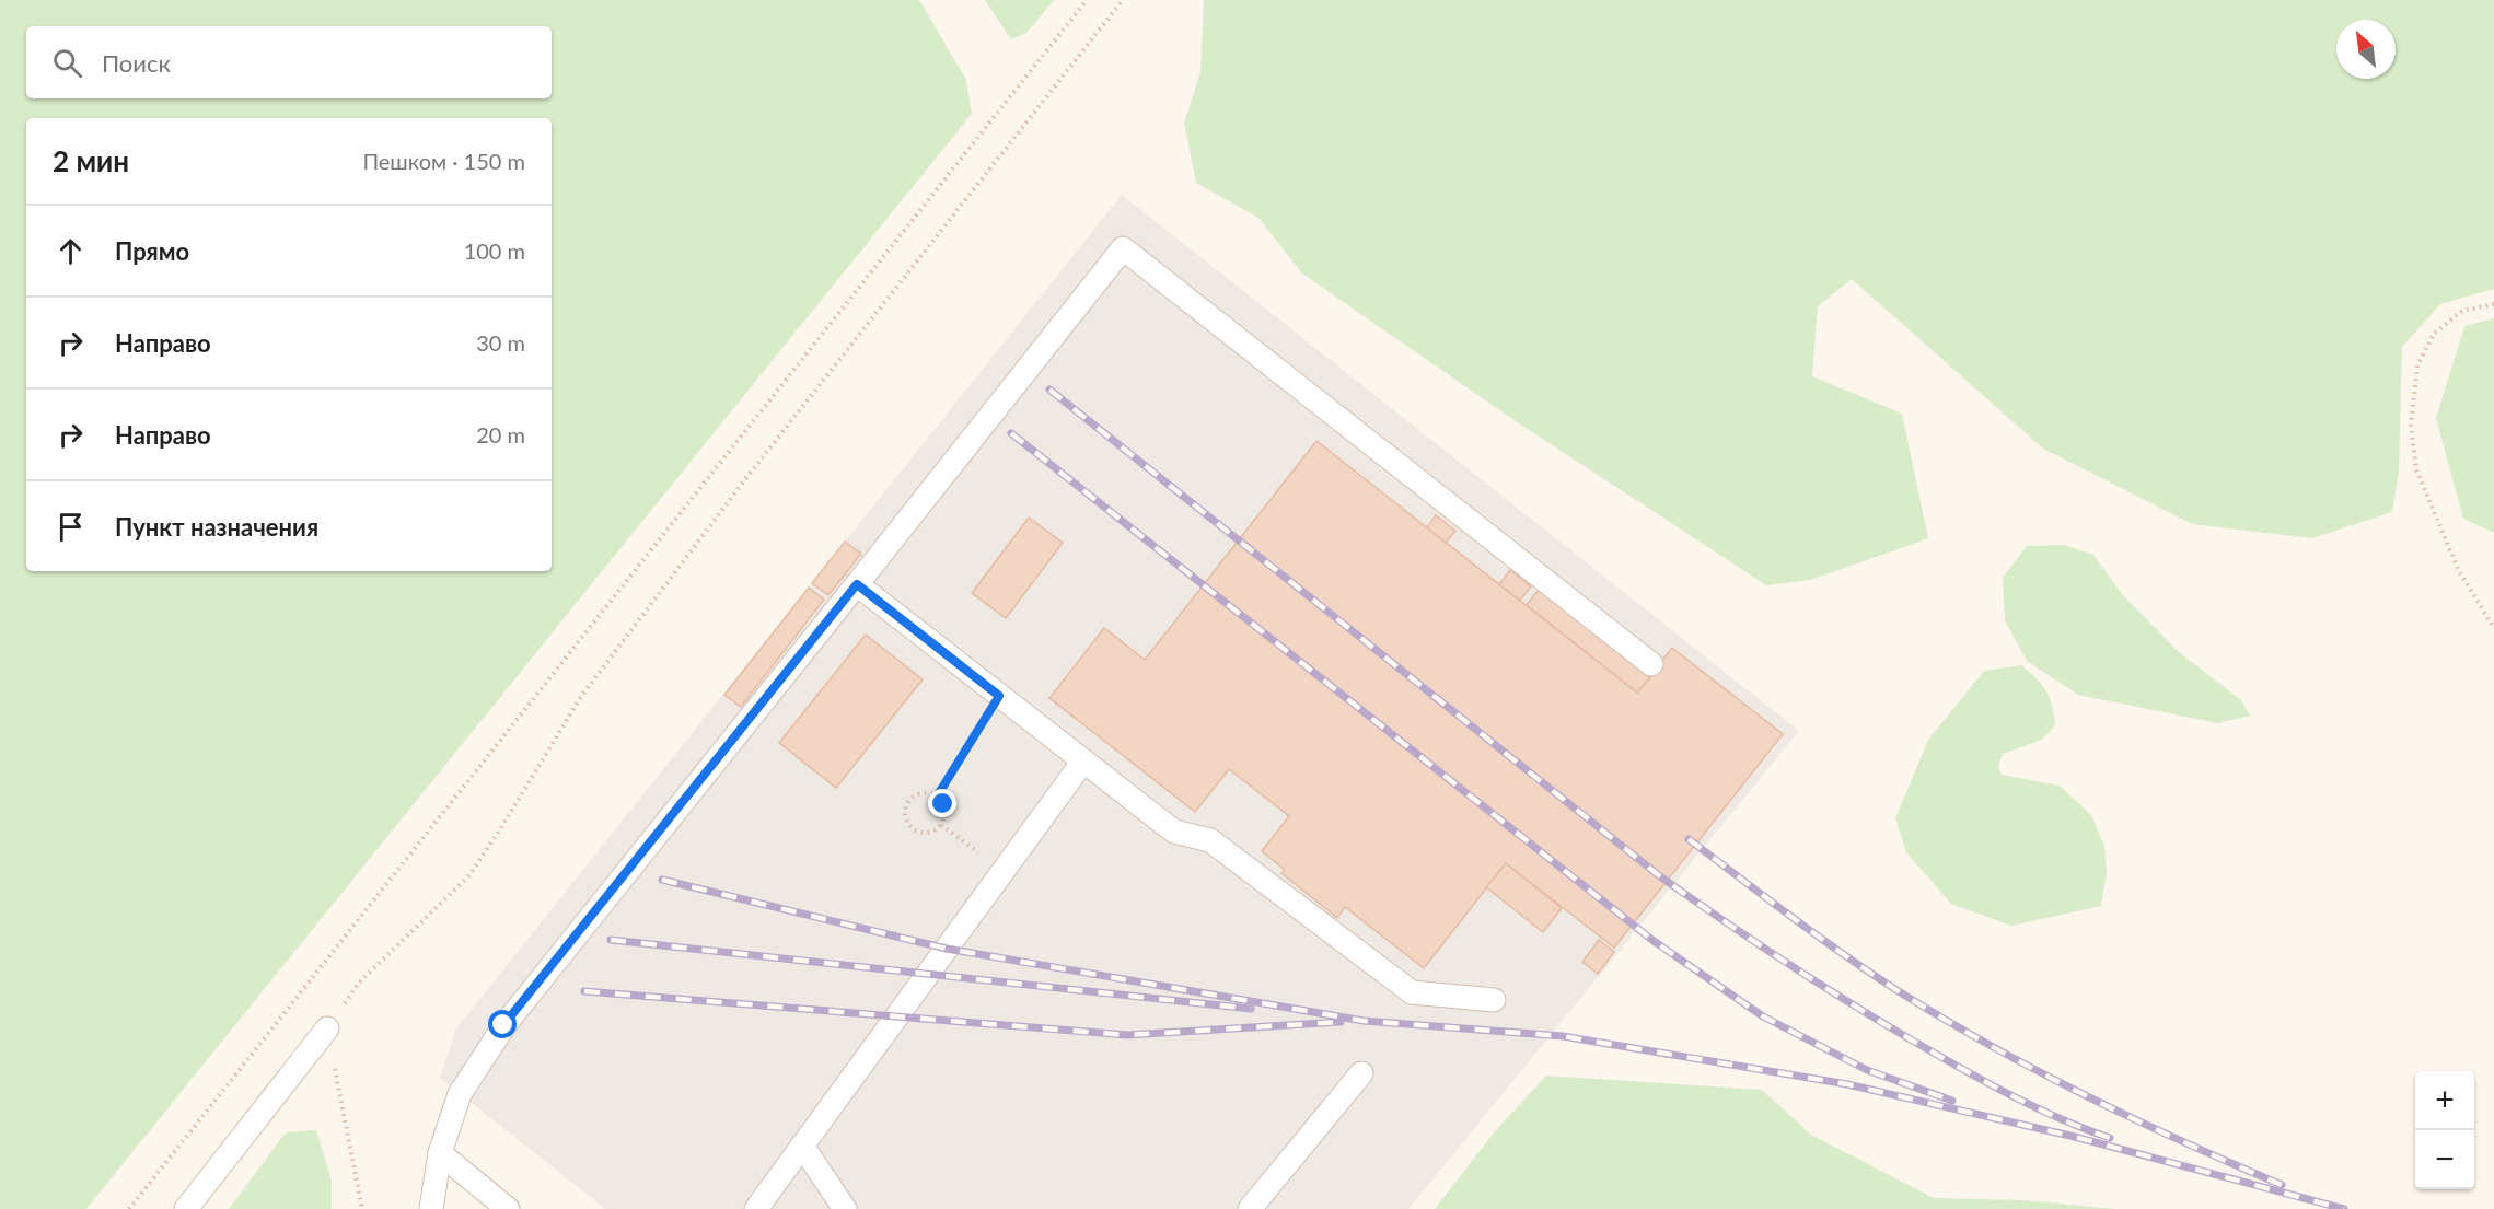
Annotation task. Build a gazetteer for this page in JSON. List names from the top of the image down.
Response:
{
  "north": "top left",
  "page": {
    "search": "Поиск",
    "heading": ["2 мин", "Пешком · 150 m"],
    "list": [
      ["Прямо", "100 m"],
      ["Направо", "30 m"],
      ["Направо", "20 m"],
      "Пункт назначения"
    ],
    "map_buttons": ["+", "−"]
  }
}
